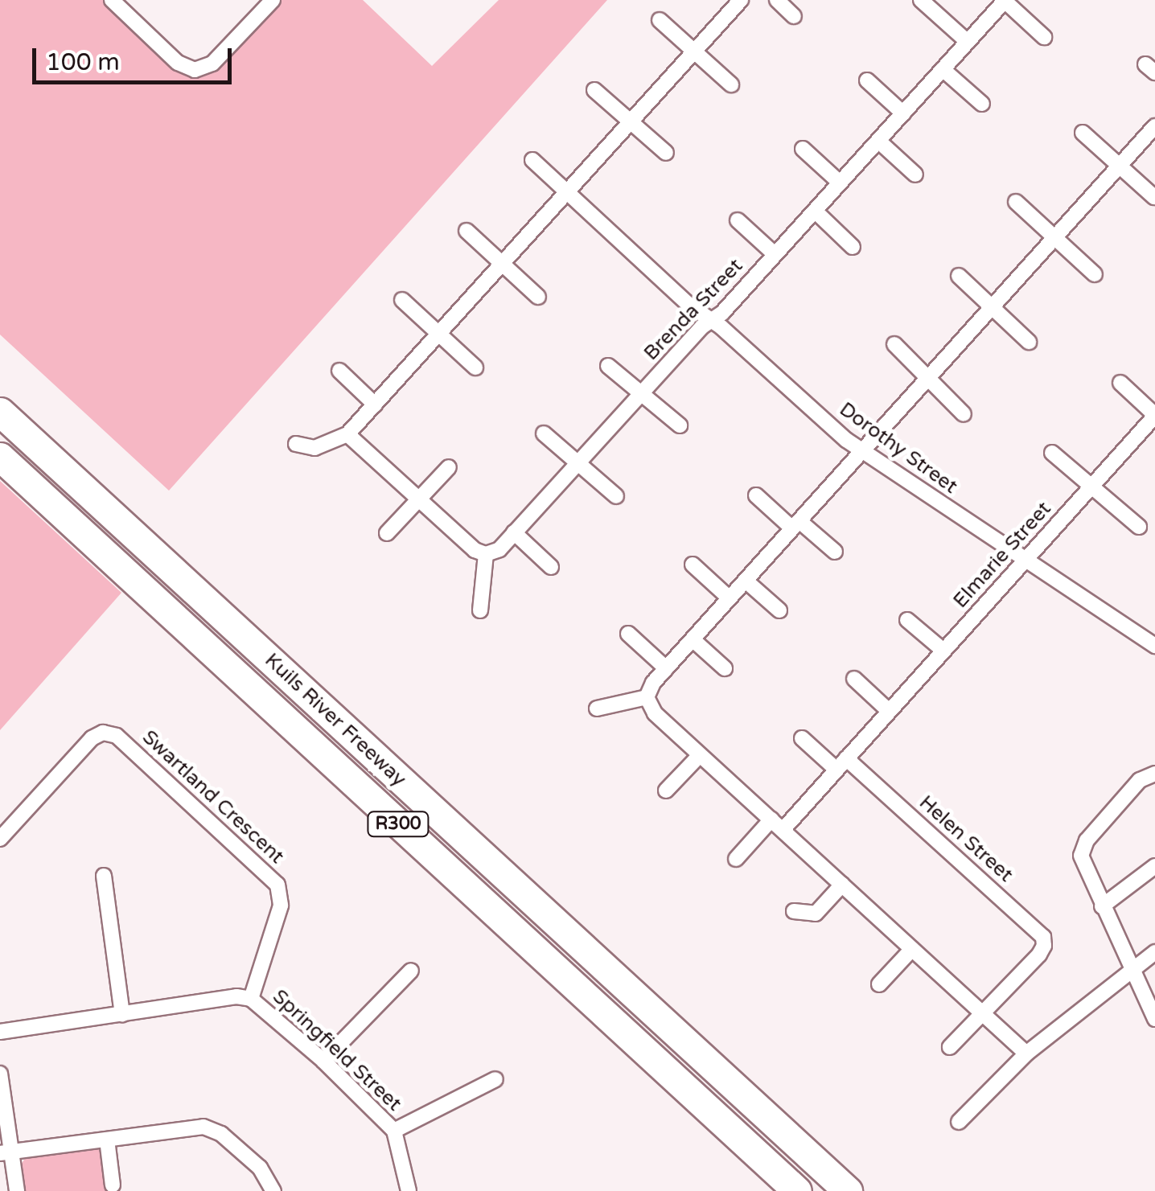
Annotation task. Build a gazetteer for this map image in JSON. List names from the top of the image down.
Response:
{
  "streets": {
    "highway": ["Kuils River Freeway", "R300"],
    "street": [
      "Brenda Street",
      "Dorothy Street",
      "Elmarie Street",
      "Swartland Crescent",
      "Helen Street",
      "Springfield Street"
    ]
  },
  "crossings": [
    ["Brenda Street", "Dorothy Street"],
    ["Dorothy Street", "Elmarie Street"],
    ["Elmarie Street", "Helen Street"],
    ["Swartland Crescent", "Springfield Street"]
  ],
  "scale_bar": "100 m"
}
